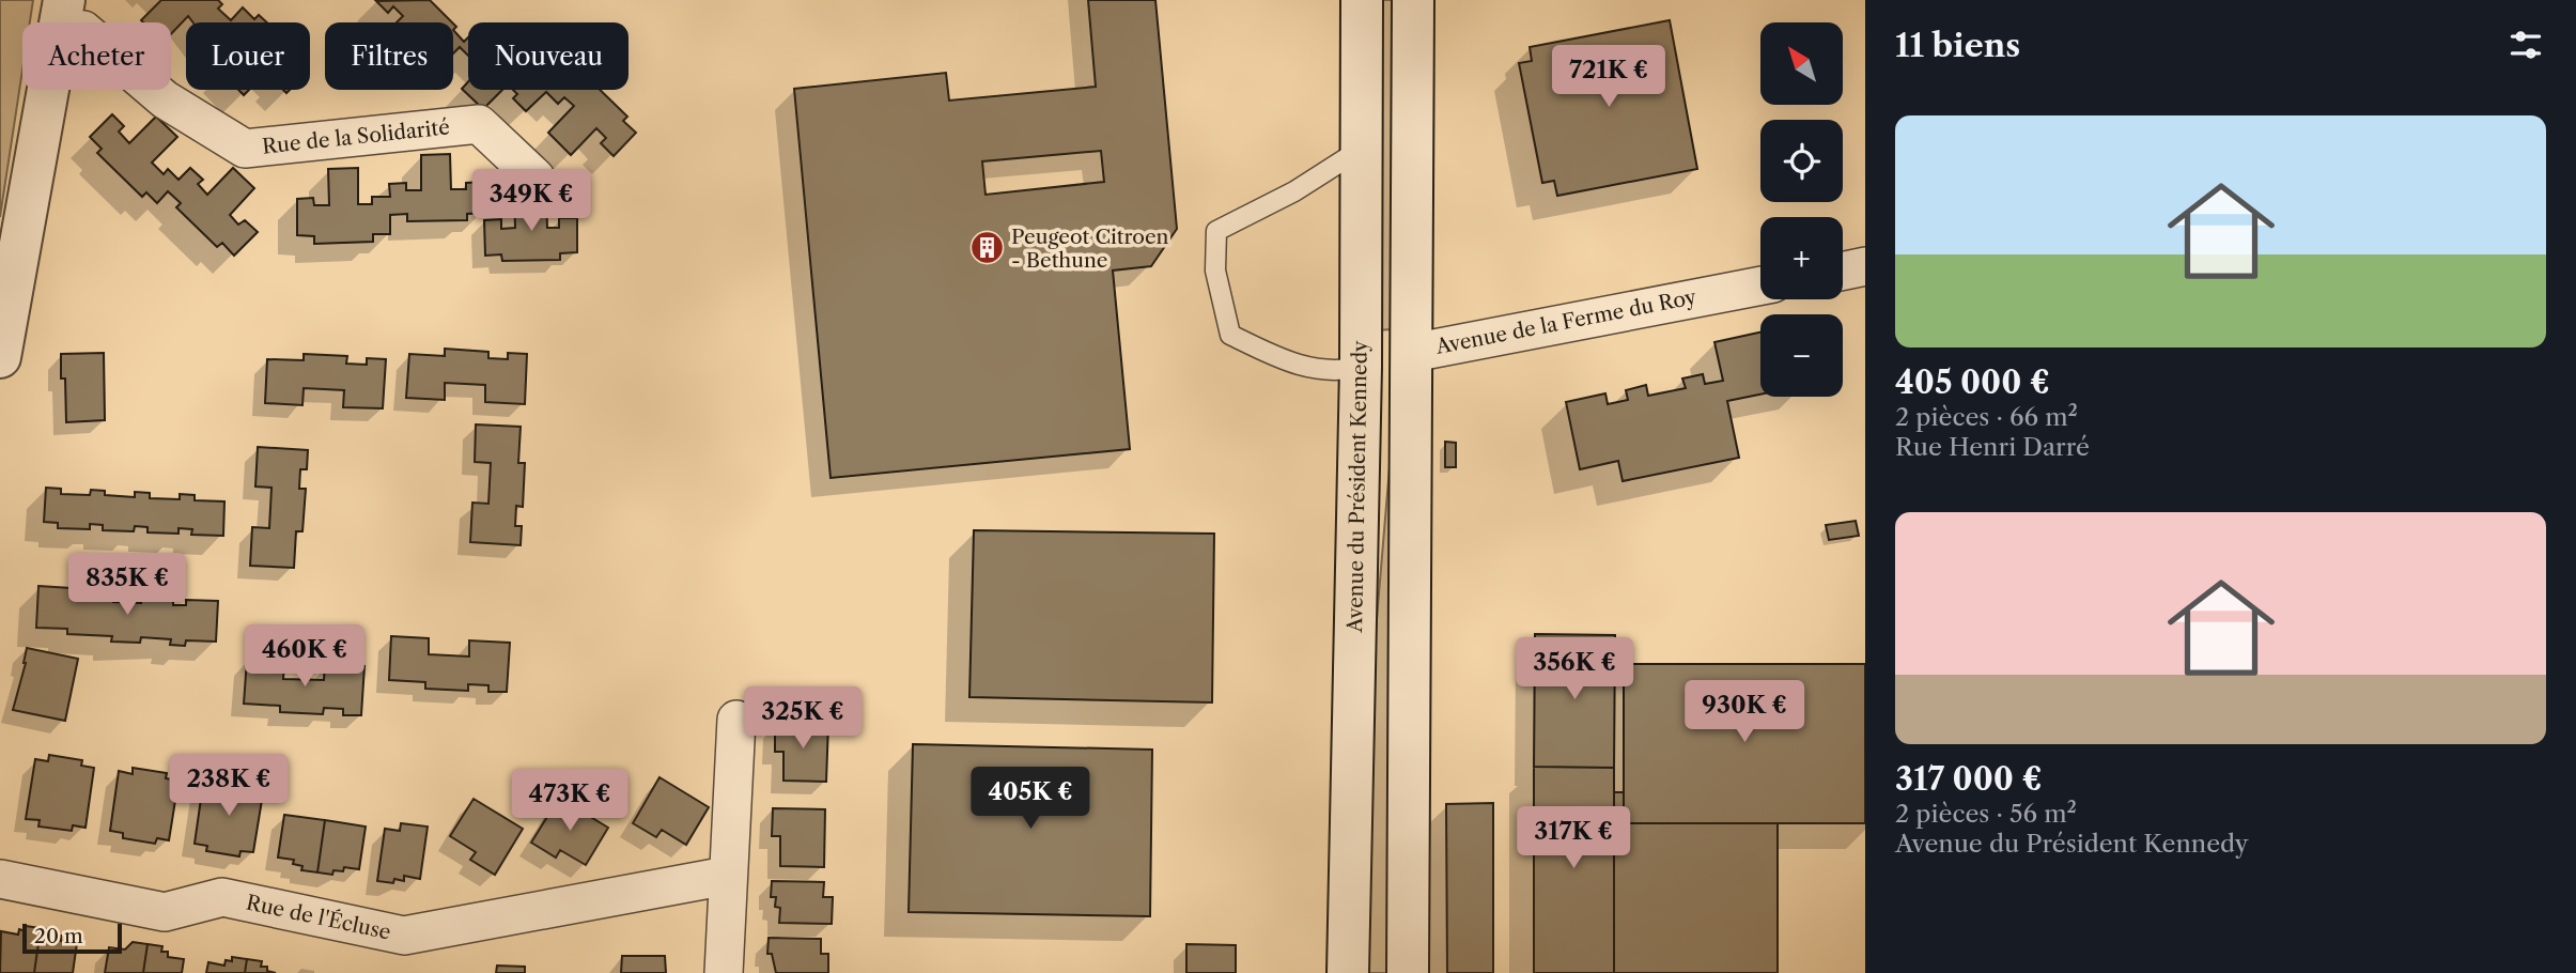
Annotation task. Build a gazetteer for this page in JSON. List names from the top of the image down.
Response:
{
  "streets": {
    "main road": ["Avenue de la Ferme du Roy", "Avenue du Président Kennedy"],
    "street": ["Rue de la Solidarité", "Rue de l'Écluse"]
  },
  "crossings": [
    ["Avenue de la Ferme du Roy", "Avenue du Président Kennedy"]
  ],
  "places": {
    "building": ["Peugeot Citroen - Bethune"]
  },
  "scale_bar": "20 m",
  "north": "top left",
  "page": {
    "heading": "11 biens",
    "map_buttons": ["+", "−"],
    "chip": [
      "Acheter",
      "Louer",
      "Filtres",
      "Nouveau"
    ],
    "price": [
      "721K €",
      "349K €",
      "835K €",
      "460K €",
      "356K €",
      "930K €",
      "325K €",
      "238K €",
      "405K €",
      "473K €",
      "317K €"
    ],
    "list": [
      {
        "name": "405 000 €",
        "note": "2 pièces · 66 m² · Rue Henri Darré"
      },
      {
        "name": "317 000 €",
        "note": "2 pièces · 56 m² · Avenue du Président Kennedy"
      }
    ],
    "scale": "20 m"
  }
}
